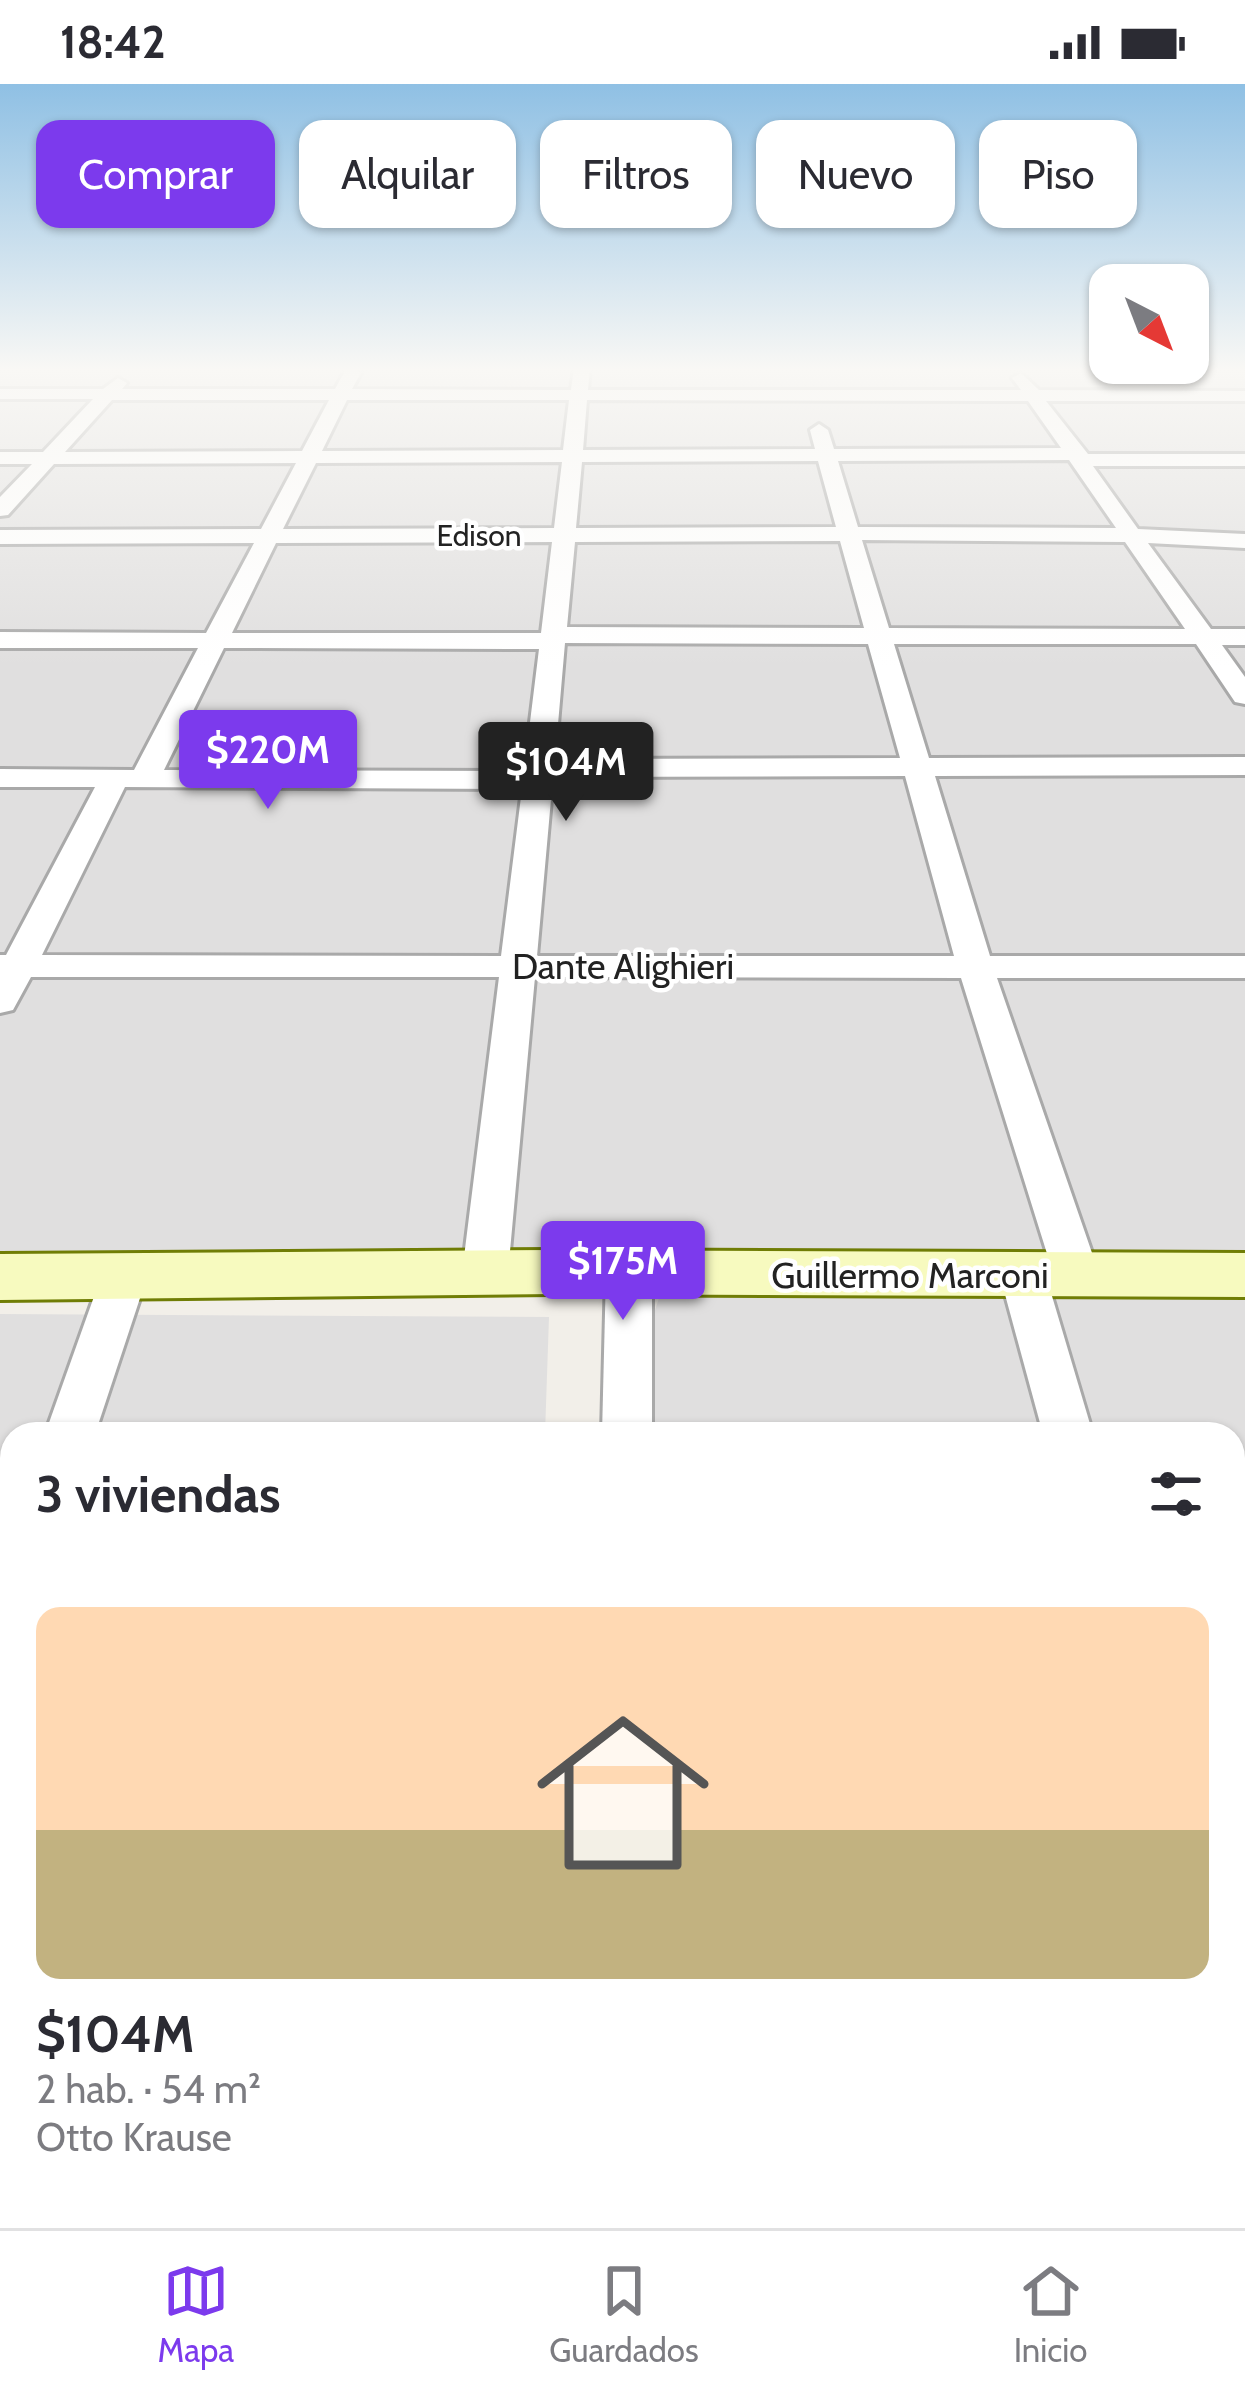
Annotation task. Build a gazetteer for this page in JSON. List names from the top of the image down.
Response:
{
  "streets": {
    "street": ["Edison", "Dante Alighieri", "Guillermo Marconi"]
  },
  "north": "bottom right",
  "page": {
    "status": "18:42",
    "chip": [
      "Comprar",
      "Alquilar",
      "Filtros",
      "Nuevo",
      "Piso"
    ],
    "price": ["$220M", "$104M", "$175M"],
    "heading": "3 viviendas",
    "list": [
      {
        "name": "$104M",
        "note": "2 hab. · 54 m² · Otto Krause"
      }
    ],
    "tabs": ["Mapa", "Guardados", "Inicio"]
  }
}
